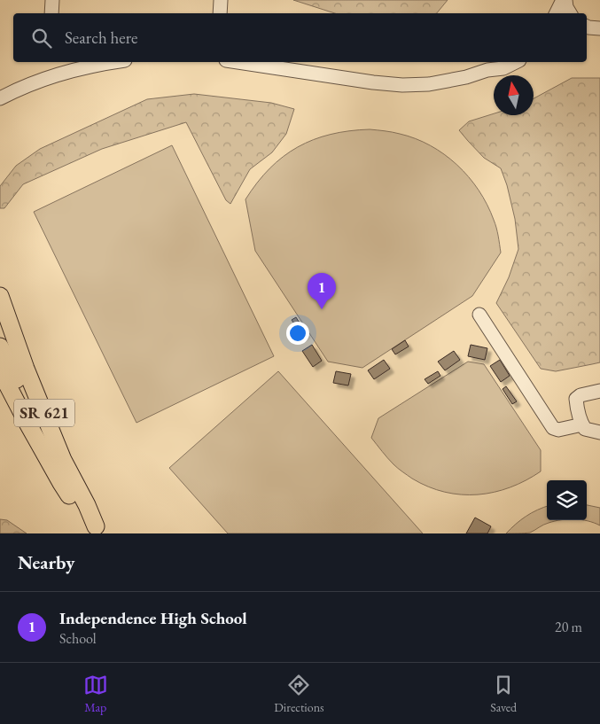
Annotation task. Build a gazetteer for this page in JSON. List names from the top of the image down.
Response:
{
  "streets": {
    "main road": ["SR 621"]
  },
  "north": "top",
  "page": {
    "search": "Search here",
    "pins": "1",
    "heading": "Nearby",
    "list": [
      {
        "mark": "1",
        "name": "Independence High School",
        "note": "School",
        "value": "20 m"
      }
    ],
    "nav": ["Map", "Directions", "Saved"]
  }
}
